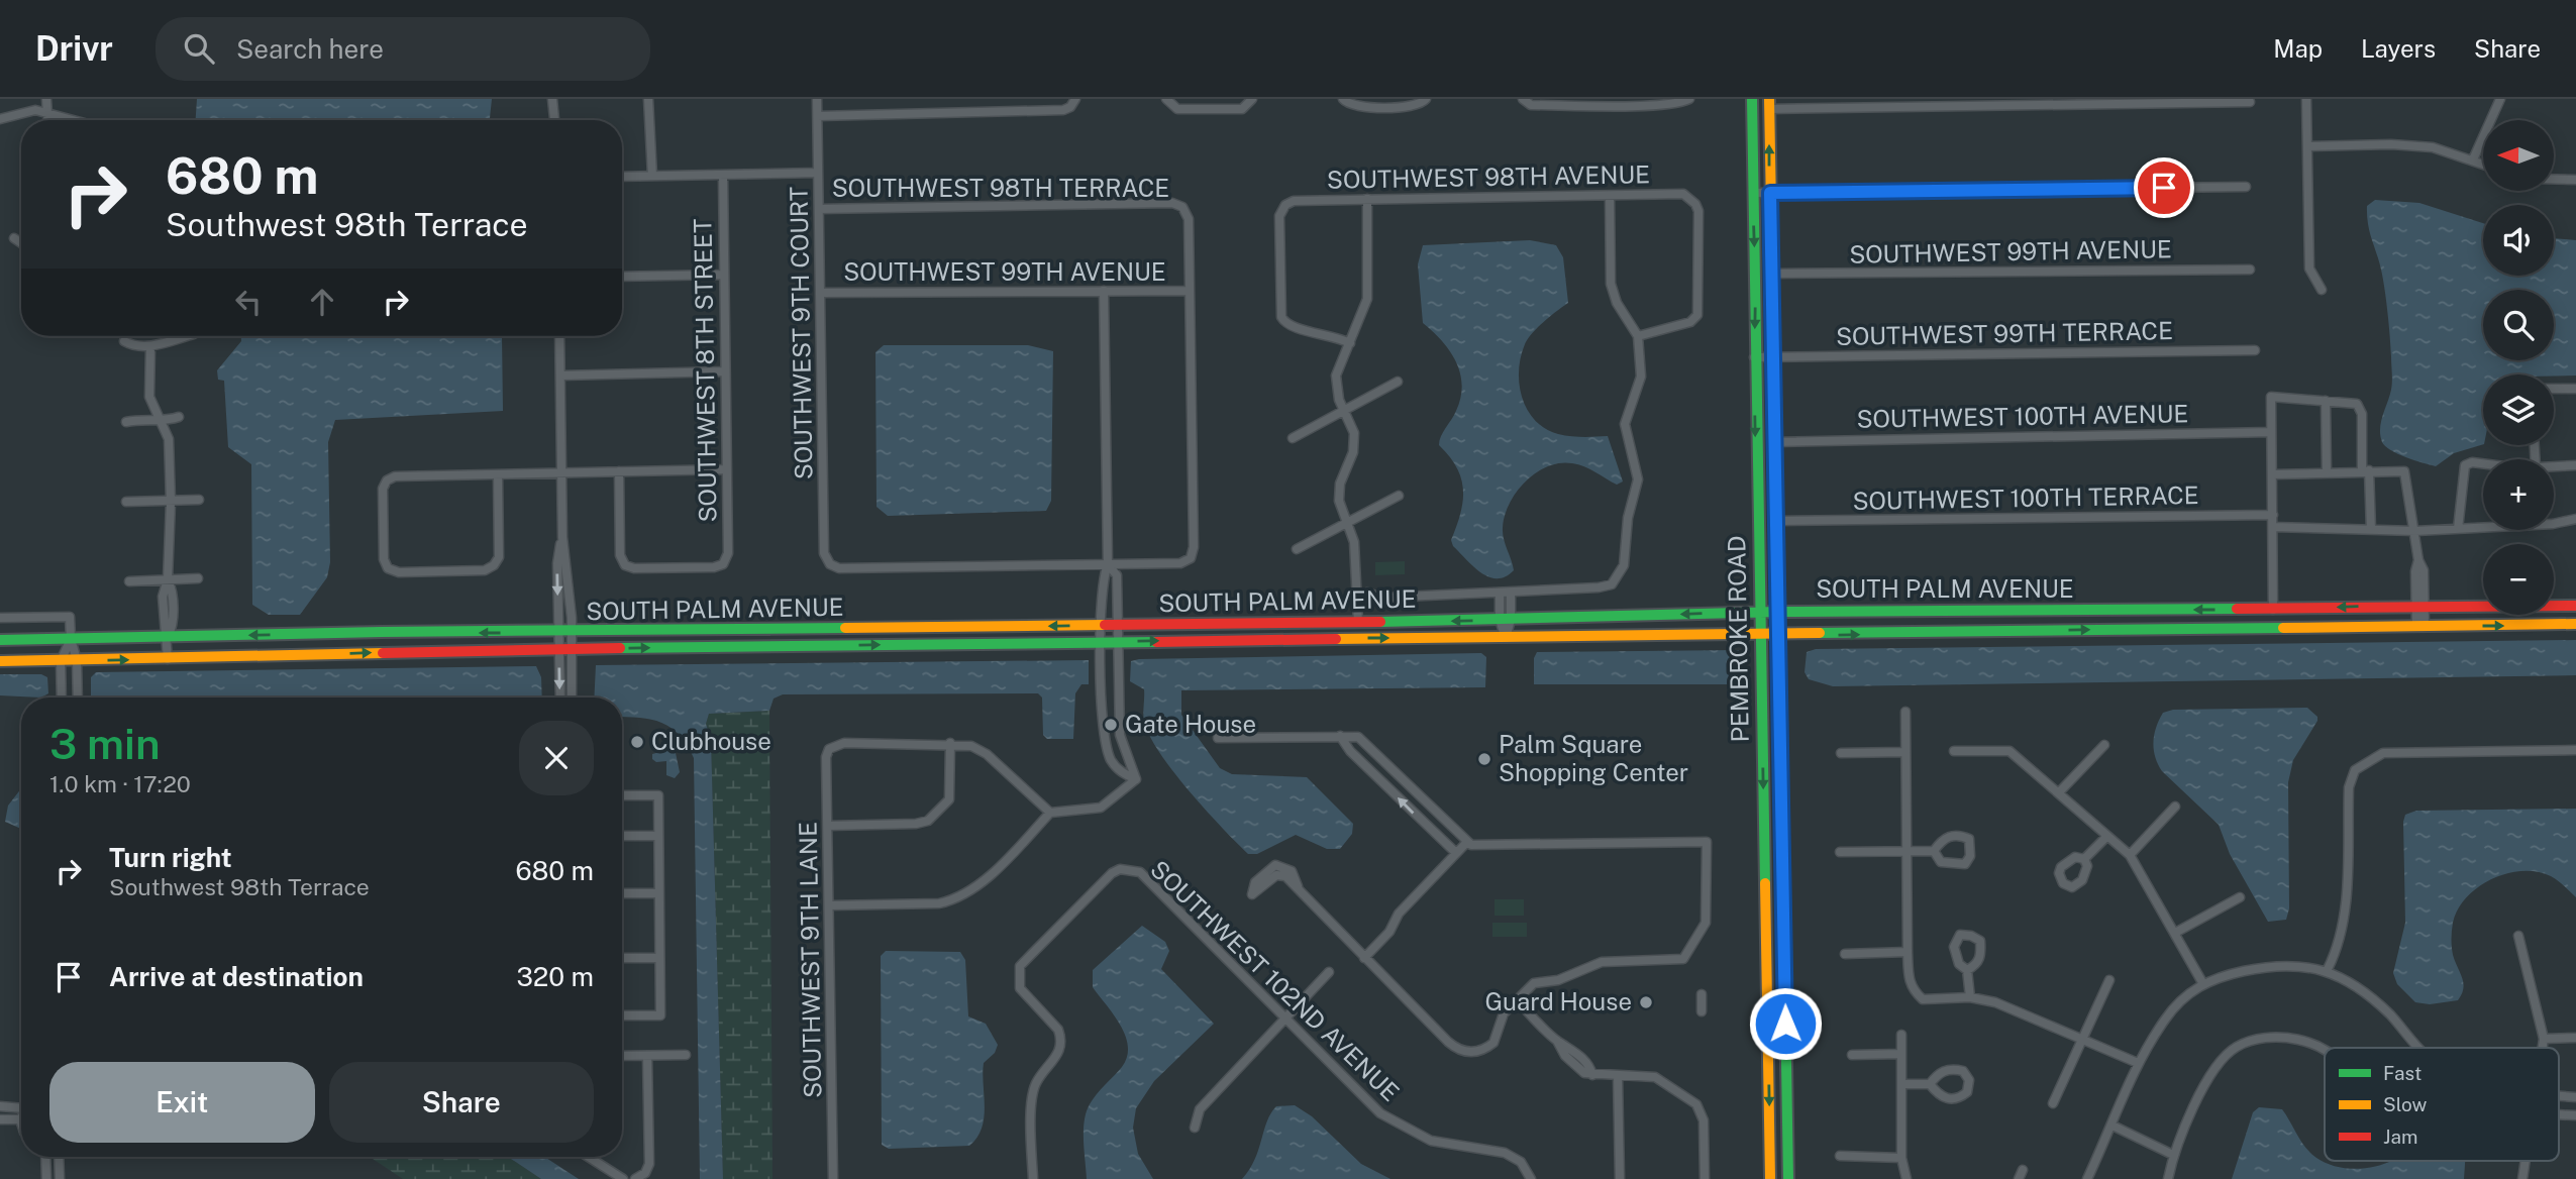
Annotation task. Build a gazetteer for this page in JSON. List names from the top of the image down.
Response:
{
  "streets": {
    "main road": ["SOUTH PALM AVENUE", "PEMBROKE ROAD"],
    "street": [
      "SOUTHWEST 98TH AVENUE",
      "SOUTHWEST 98TH TERRACE",
      "SOUTHWEST 99TH AVENUE",
      "SOUTHWEST 9TH COURT",
      "SOUTHWEST 99TH TERRACE",
      "SOUTHWEST 8TH STREET",
      "SOUTHWEST 100TH AVENUE",
      "SOUTHWEST 100TH TERRACE",
      "SOUTHWEST 9TH LANE",
      "SOUTHWEST 102ND AVENUE"
    ]
  },
  "crossings": [
    ["SOUTHWEST 98TH TERRACE", "SOUTHWEST 99TH AVENUE"],
    ["SOUTHWEST 98TH TERRACE", "SOUTHWEST 9TH COURT"],
    ["SOUTHWEST 98TH TERRACE", "SOUTHWEST 8TH STREET"],
    ["SOUTHWEST 99TH AVENUE", "SOUTHWEST 9TH COURT"],
    ["SOUTHWEST 99TH AVENUE", "PEMBROKE ROAD"],
    ["SOUTHWEST 99TH TERRACE", "PEMBROKE ROAD"],
    ["SOUTHWEST 100TH AVENUE", "PEMBROKE ROAD"],
    ["SOUTHWEST 100TH TERRACE", "PEMBROKE ROAD"],
    ["SOUTH PALM AVENUE", "PEMBROKE ROAD"]
  ],
  "places": [
    "Gate House",
    "Clubhouse",
    "Palm Square Shopping Center",
    "Guard House"
  ],
  "legend": ["Fast", "Slow", "Jam"],
  "north": "left",
  "page": {
    "header": "Drivr",
    "search": "Search here",
    "nav": ["Map", "Layers", "Share"],
    "map_buttons": ["+", "−"],
    "turn": ["680 m", "Southwest 98th Terrace"],
    "heading": ["3 min", "1.0 km · 17:20"],
    "list": [
      {
        "name": "Turn right",
        "note": "Southwest 98th Terrace",
        "value": "680 m"
      },
      {
        "name": "Arrive at destination",
        "value": "320 m"
      }
    ],
    "buttons": ["Exit", "Share"]
  }
}
